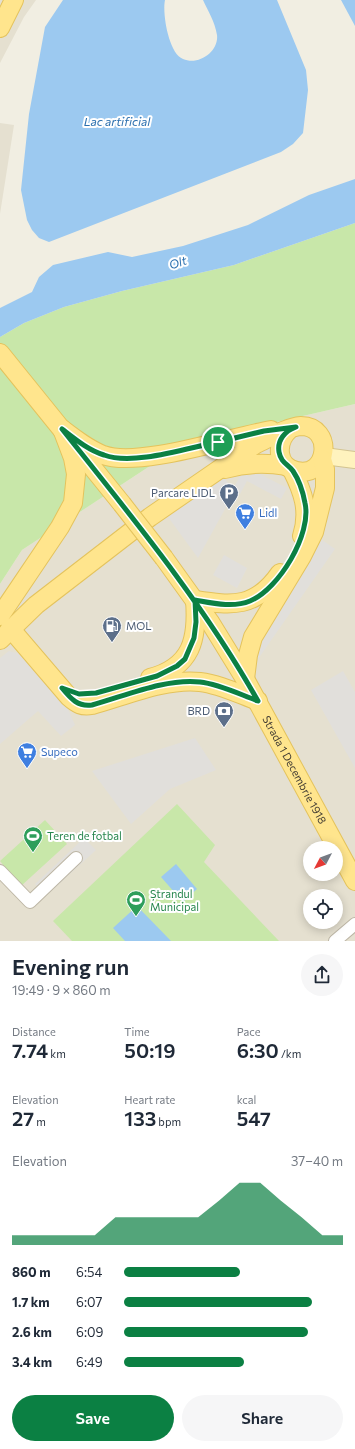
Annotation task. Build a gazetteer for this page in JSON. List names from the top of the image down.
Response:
{
  "streets": {
    "main road": ["Strada 1 Decembrie 1918"]
  },
  "water": ["Lac artificial", "Olt"],
  "places": {
    "parking": ["Parcare LIDL"],
    "supermarket": ["Lidl", "Supeco"],
    "fuel station": ["MOL"],
    "bank": ["BRD"],
    "sports": ["Teren de fotbal", "Ștrandul Municipal"]
  },
  "north": "bottom left",
  "page": {
    "heading": ["Evening run", "19:49 · 9 × 860 m"],
    "stats": [
      ["Distance", "7.74 km"],
      ["Time", "50:19"],
      ["Pace", "6:30 /km"],
      ["Elevation", "27 m"],
      ["Heart rate", "133 bpm"],
      ["kcal", "547"]
    ],
    "chart": ["Elevation", "37–40 m"],
    "list": [
      {
        "name": "860 m",
        "note": "6:54"
      },
      {
        "name": "1.7 km",
        "note": "6:07"
      },
      {
        "name": "2.6 km",
        "note": "6:09"
      },
      {
        "name": "3.4 km",
        "note": "6:49"
      }
    ],
    "buttons": ["Save", "Share"]
  }
}
